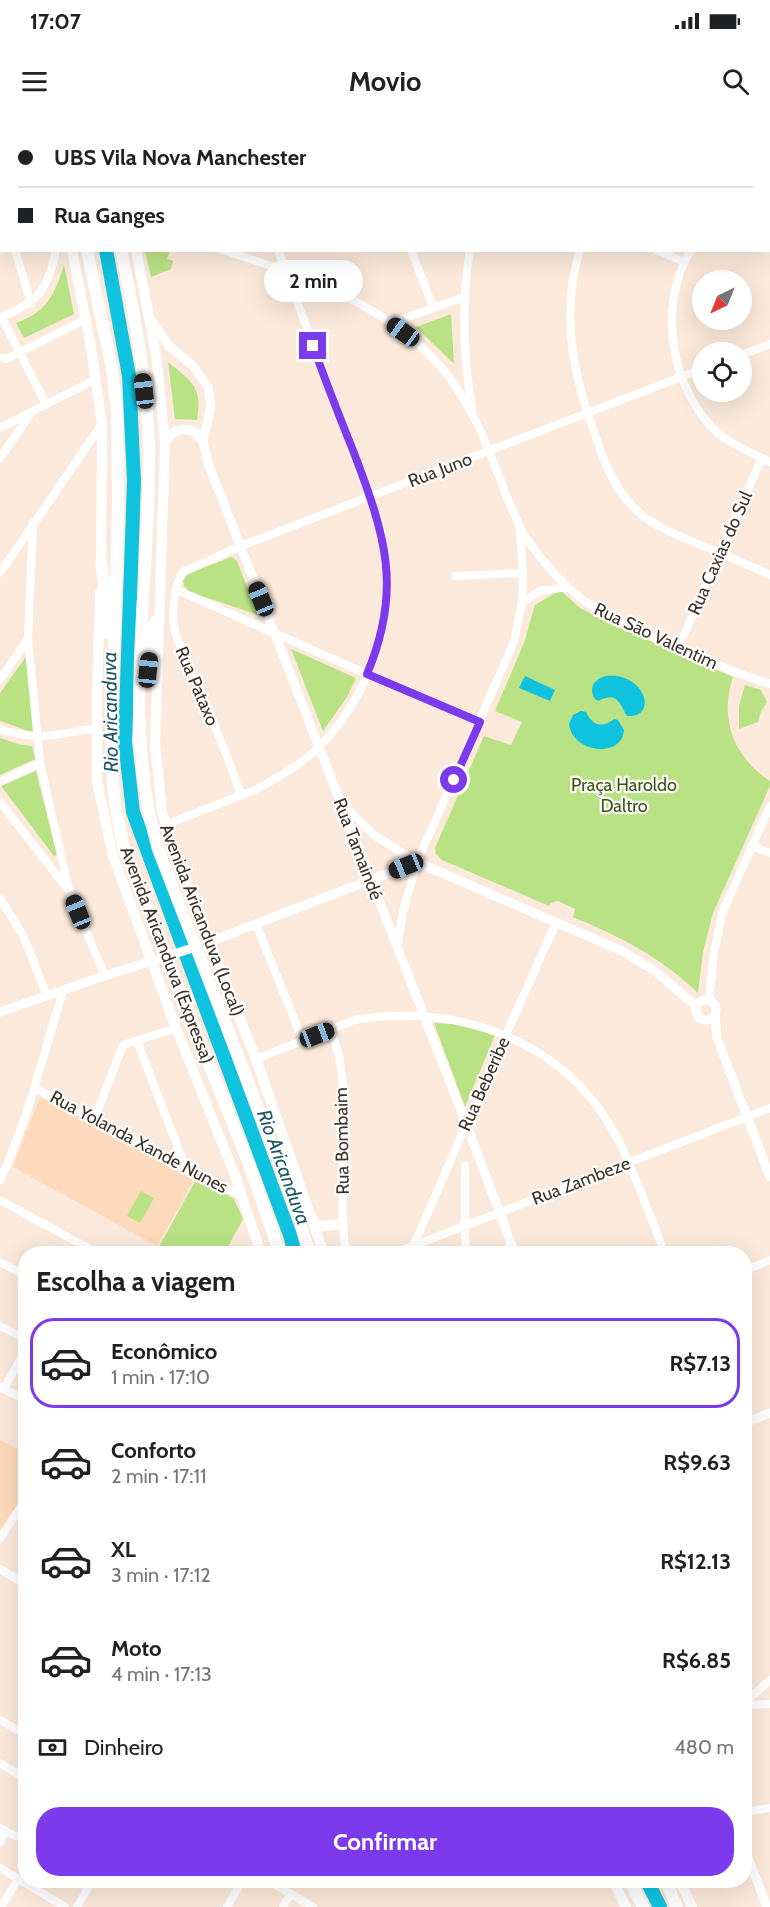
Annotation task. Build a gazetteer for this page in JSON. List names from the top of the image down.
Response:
{
  "streets": {
    "highway": ["Avenida Aricanduva (Expressa)"],
    "main road": ["Avenida Aricanduva (Local)"],
    "street": [
      "Rua Juno",
      "Rua Caxias do Sul",
      "Rua São Valentim",
      "Rua Pataxo",
      "Rua Tamaindé",
      "Rua Beberibe",
      "Rua Bombaim",
      "Rua Yolanda Xande Nunes",
      "Rua Zambeze"
    ]
  },
  "crossings": [
    ["Rua Juno", "Rua São Valentim"],
    ["Rua Juno", "Rua Pataxo"],
    ["Rua Juno", "Rua Tamaindé"],
    ["Rua Caxias do Sul", "Rua São Valentim"],
    ["Rua Tamaindé", "Rua Beberibe"],
    ["Rua Tamaindé", "Rua Zambeze"],
    ["Rua Beberibe", "Rua Zambeze"]
  ],
  "water": ["Rio Aricanduva"],
  "parks": ["Praça Haroldo Daltro"],
  "north": "bottom left",
  "page": {
    "status": "17:07",
    "header": "Movio",
    "banner": ["UBS Vila Nova Manchester", "Rua Ganges"],
    "bubble": "2 min",
    "heading": "Escolha a viagem",
    "list": [
      {
        "name": "Econômico",
        "note": "1 min · 17:10",
        "value": "R$7.13"
      },
      {
        "name": "Conforto",
        "note": "2 min · 17:11",
        "value": "R$9.63"
      },
      {
        "name": "XL",
        "note": "3 min · 17:12",
        "value": "R$12.13"
      },
      {
        "name": "Moto",
        "note": "4 min · 17:13",
        "value": "R$6.85"
      }
    ],
    "pay": ["Dinheiro", "480 m"],
    "buttons": "Confirmar"
  }
}
